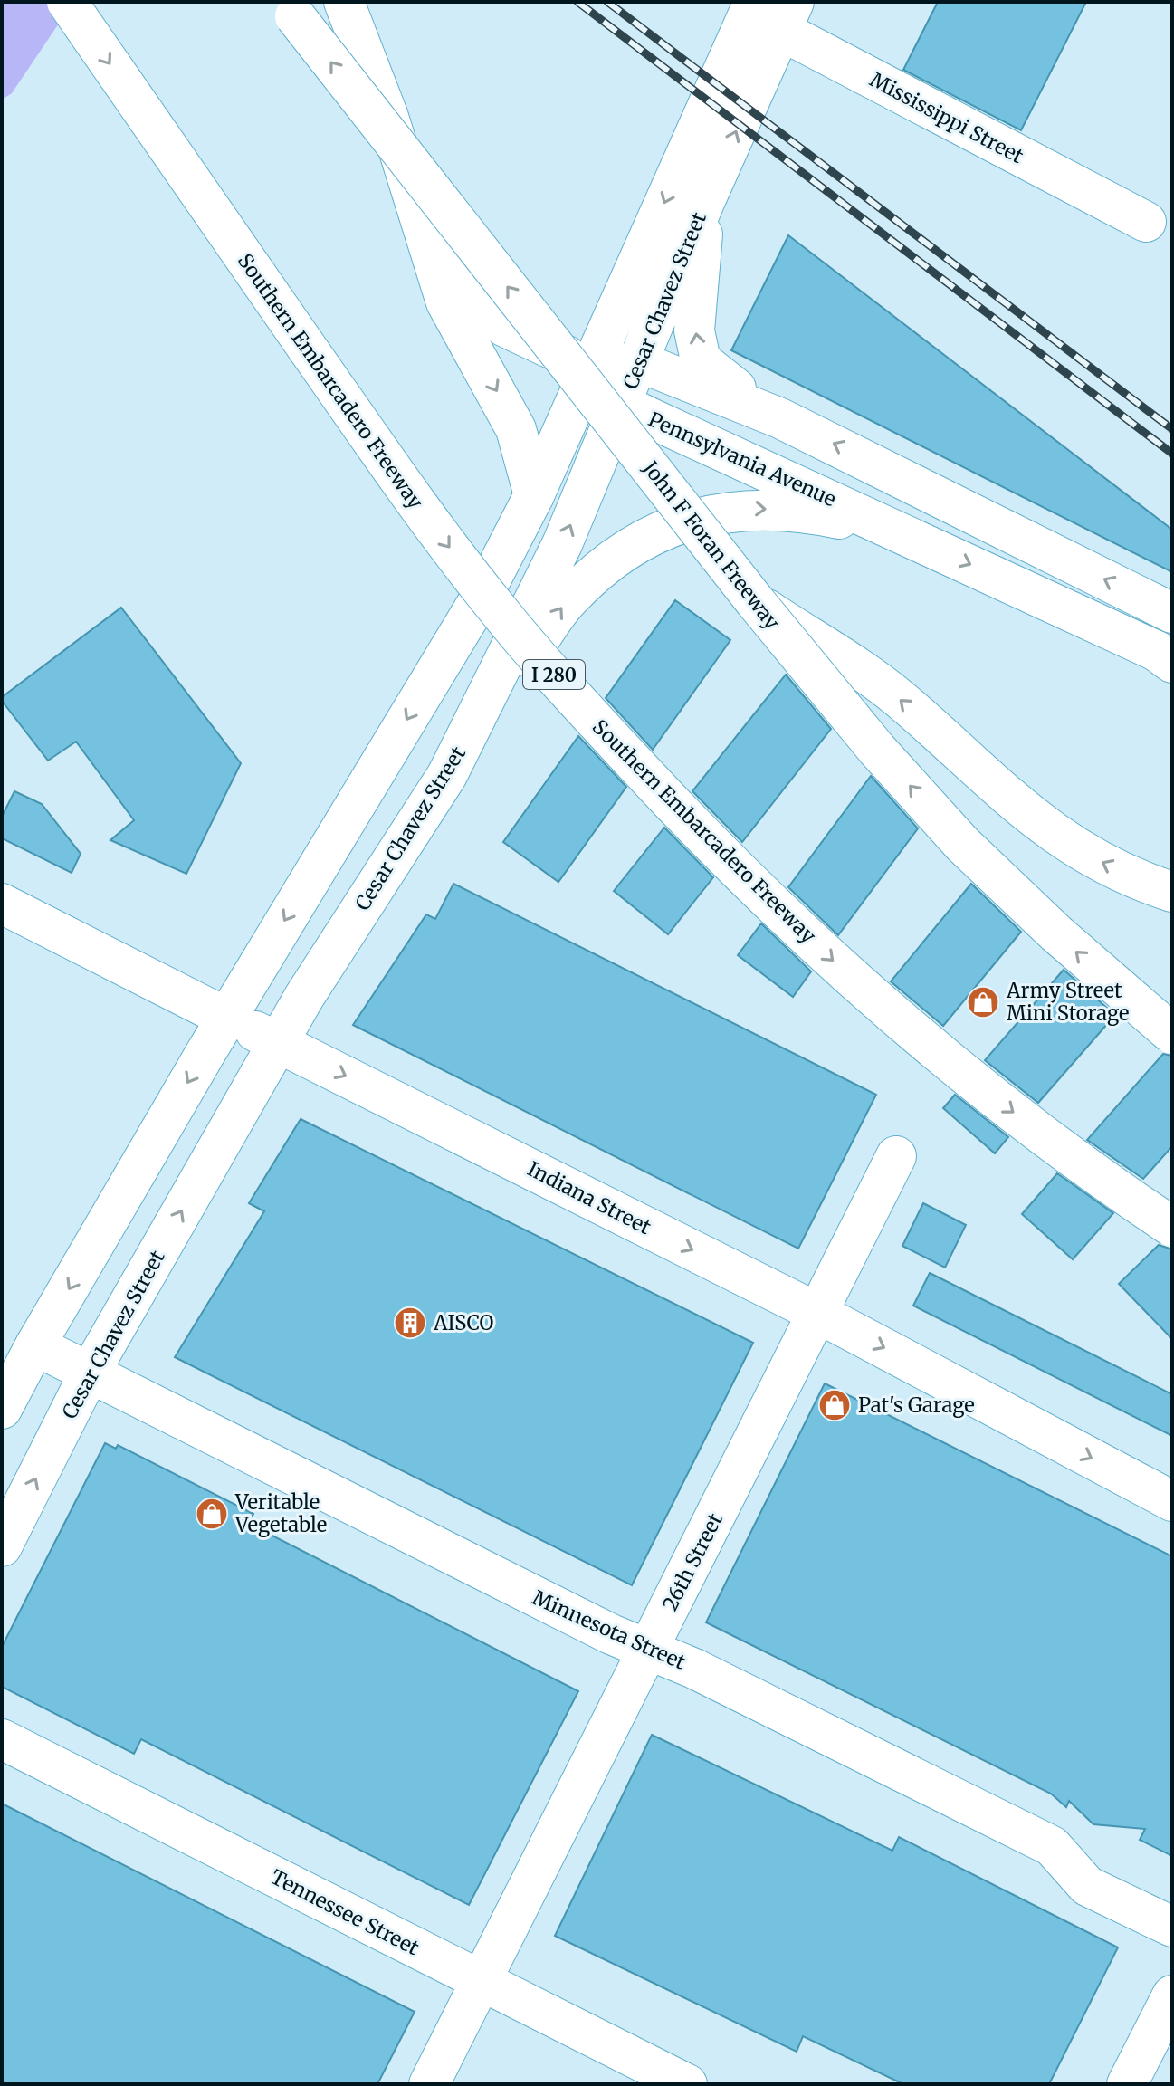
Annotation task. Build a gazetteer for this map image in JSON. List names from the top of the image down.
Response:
{
  "streets": {
    "main road": [
      "Mississippi Street",
      "Cesar Chavez Street",
      "Southern Embarcadero Freeway",
      "Pennsylvania Avenue",
      "John F Foran Freeway",
      "I 280",
      "Indiana Street",
      "26th Street",
      "Minnesota Street",
      "Tennessee Street"
    ]
  },
  "crossings": [
    ["Mississippi Street", "Cesar Chavez Street"],
    ["Cesar Chavez Street", "Pennsylvania Avenue"],
    ["Cesar Chavez Street", "Indiana Street"],
    ["Cesar Chavez Street", "Minnesota Street"],
    ["Indiana Street", "26th Street"],
    ["26th Street", "Minnesota Street"],
    ["26th Street", "Tennessee Street"]
  ],
  "one_way": ["Indiana Street"],
  "places": {
    "shop": ["Army Street Mini Storage", "Pat's Garage", "Veritable Vegetable"],
    "building": ["AISCO"]
  }
}
